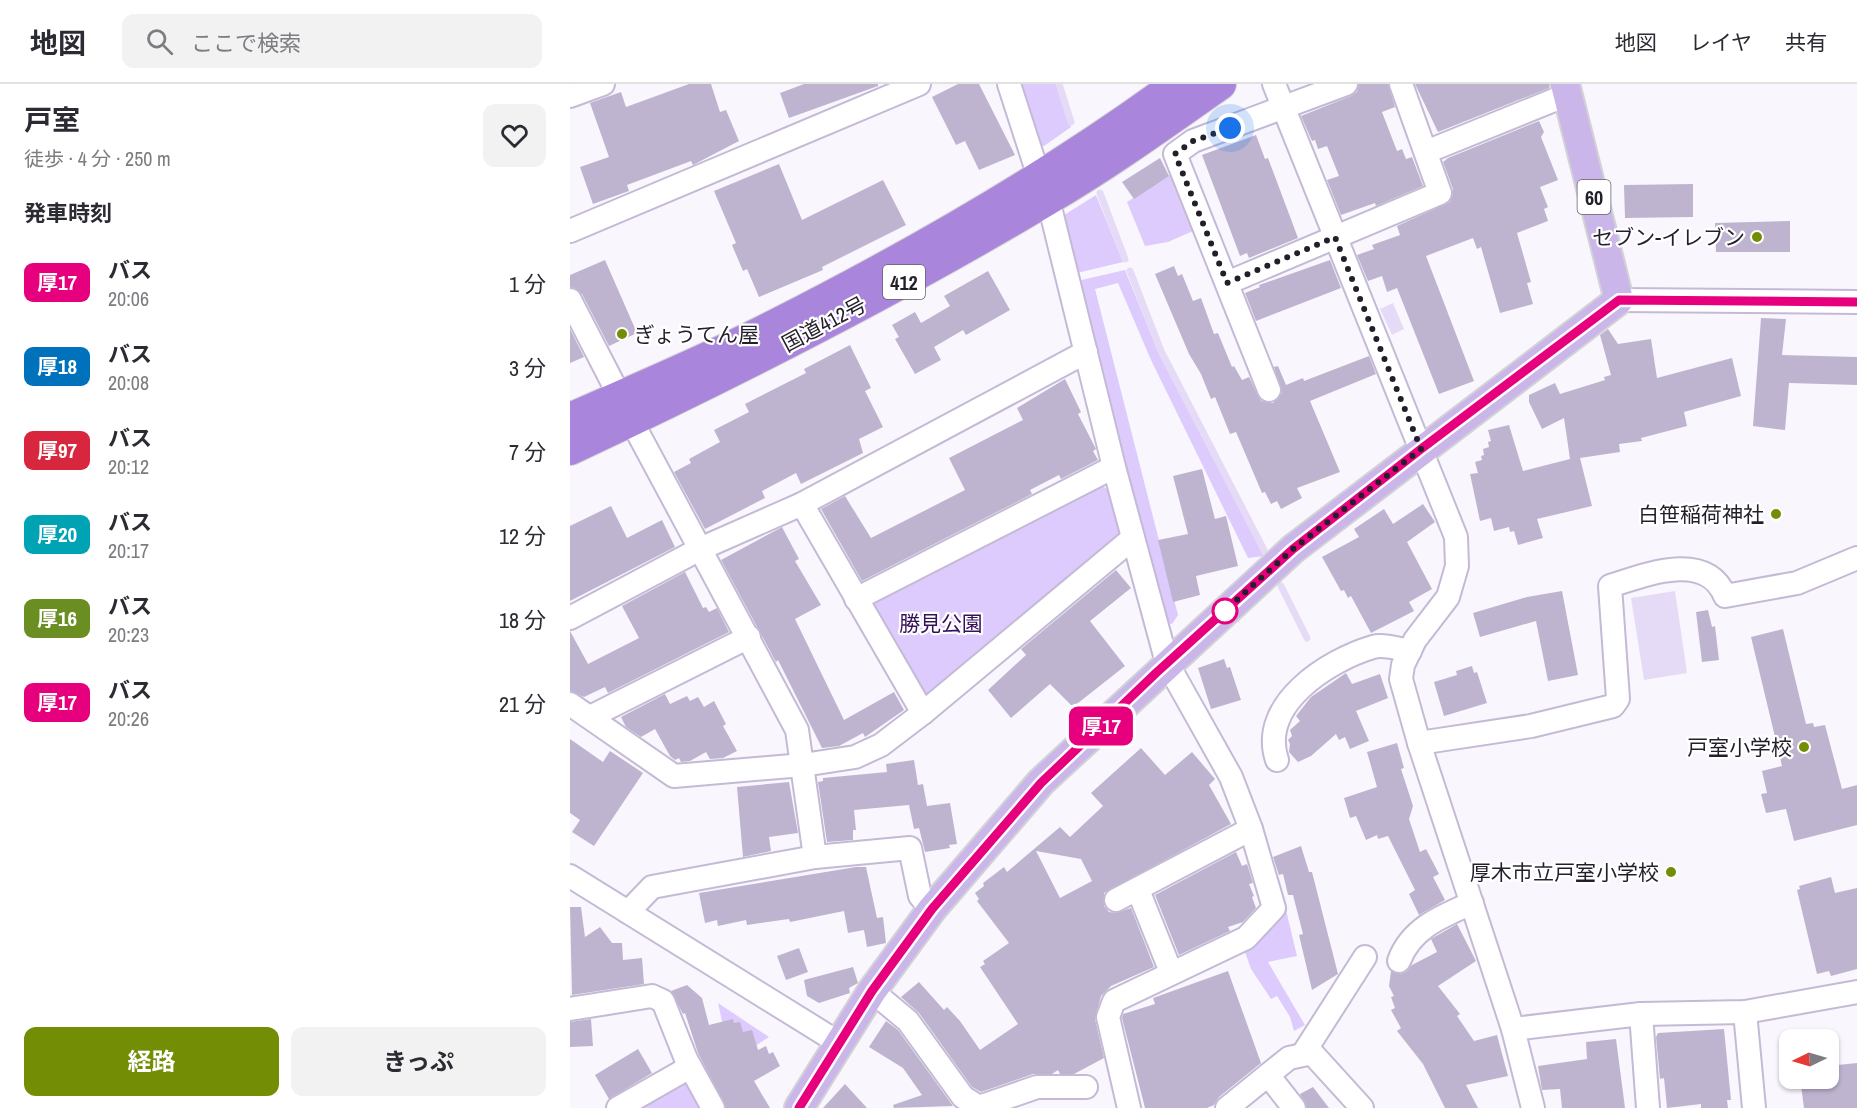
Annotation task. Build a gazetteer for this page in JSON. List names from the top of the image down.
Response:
{
  "streets": {
    "highway": ["412", "国道412号"],
    "main road": ["60"]
  },
  "parks": ["勝見公園"],
  "places": [
    "セブン-イレブン",
    "ぎょうてん屋",
    "白笹稲荷神社",
    "戸室小学校",
    "厚木市立戸室小学校"
  ],
  "lines": ["bus line 厚17"],
  "north": "left",
  "page": {
    "header": "地図",
    "search": "ここで検索",
    "nav": ["地図", "レイヤ", "共有"],
    "heading": [
      ["戸室", "徒歩 · 4 分 · 250 m"],
      "発車時刻"
    ],
    "on_map": "厚17",
    "list": [
      {
        "mark": "厚17",
        "name": "バス",
        "note": "20:06",
        "value": "1 分"
      },
      {
        "mark": "厚18",
        "name": "バス",
        "note": "20:08",
        "value": "3 分"
      },
      {
        "mark": "厚97",
        "name": "バス",
        "note": "20:12",
        "value": "7 分"
      },
      {
        "mark": "厚20",
        "name": "バス",
        "note": "20:17",
        "value": "12 分"
      },
      {
        "mark": "厚16",
        "name": "バス",
        "note": "20:23",
        "value": "18 分"
      },
      {
        "mark": "厚17",
        "name": "バス",
        "note": "20:26",
        "value": "21 分"
      }
    ],
    "buttons": ["経路", "きっぷ"]
  }
}
